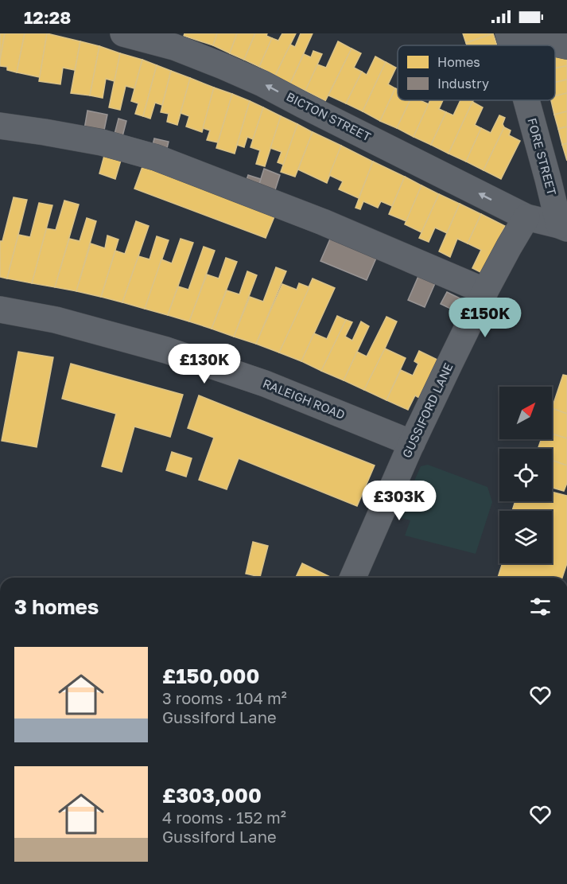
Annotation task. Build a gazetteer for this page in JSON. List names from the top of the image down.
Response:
{
  "streets": {
    "street": [
      "BICTON STREET",
      "FORE STREET",
      "RALEIGH ROAD",
      "GUSSIFORD LANE"
    ]
  },
  "crossings": [
    ["BICTON STREET", "FORE STREET"],
    ["BICTON STREET", "GUSSIFORD LANE"],
    ["RALEIGH ROAD", "GUSSIFORD LANE"]
  ],
  "legend": ["Homes", "Industry"],
  "north": "top right",
  "page": {
    "status": "12:28",
    "price": ["£150K", "£130K", "£303K"],
    "heading": "3 homes",
    "list": [
      {
        "name": "£150,000",
        "note": "3 rooms · 104 m² · Gussiford Lane"
      },
      {
        "name": "£303,000",
        "note": "4 rooms · 152 m² · Gussiford Lane"
      }
    ]
  }
}
